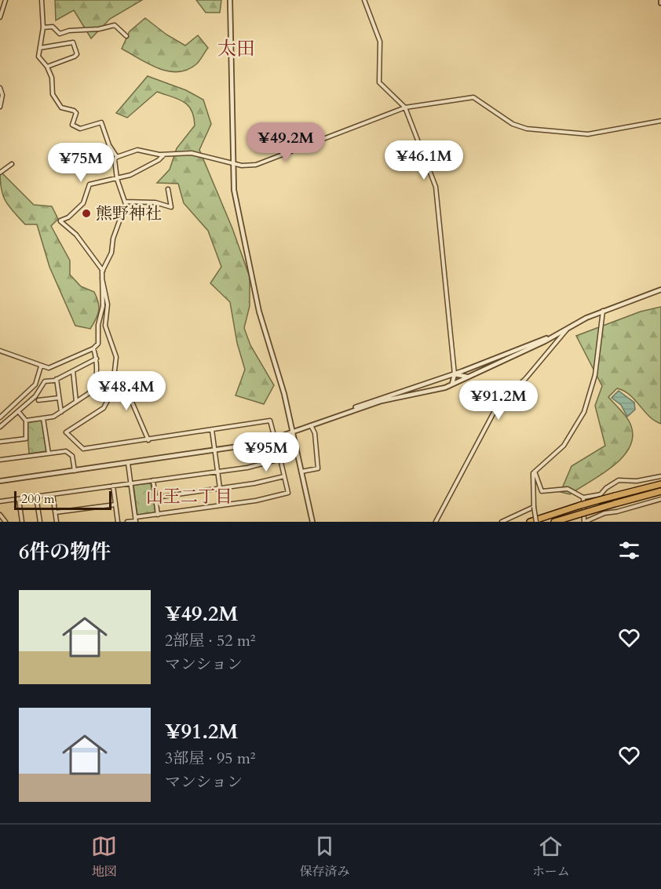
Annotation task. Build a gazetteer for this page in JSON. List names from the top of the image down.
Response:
{
  "districts": ["太田", "山王二丁目"],
  "places": ["熊野神社"],
  "scale_bar": "200 m",
  "page": {
    "price": [
      "¥49.2M",
      "¥46.1M",
      "¥75M",
      "¥48.4M",
      "¥91.2M",
      "¥95M"
    ],
    "scale": "200 m",
    "heading": "6件の物件",
    "list": [
      {
        "name": "¥49.2M",
        "note": "2部屋 · 52 m² · マンション"
      },
      {
        "name": "¥91.2M",
        "note": "3部屋 · 95 m² · マンション"
      }
    ],
    "tabs": ["地図", "保存済み", "ホーム"]
  }
}
